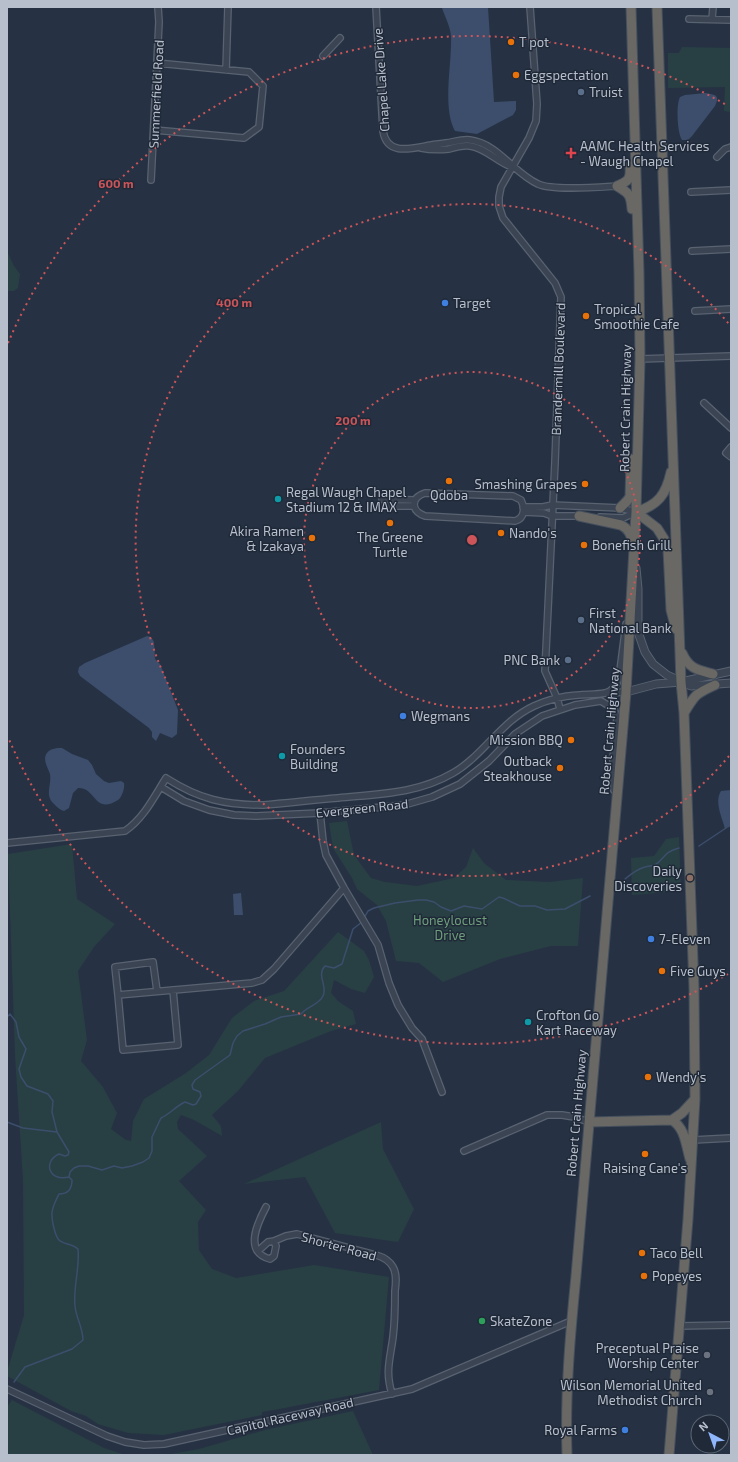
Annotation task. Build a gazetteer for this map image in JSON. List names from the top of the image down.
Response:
{
  "streets": {
    "highway": ["Robert Crain Highway"],
    "street": [
      "Chapel Lake Drive",
      "Summerfield Road",
      "Brandermill Boulevard",
      "Evergreen Road",
      "Shorter Road",
      "Capitol Raceway Road"
    ]
  },
  "crossings": [
    ["Chapel Lake Drive", "Brandermill Boulevard"],
    ["Brandermill Boulevard", "Evergreen Road"],
    ["Robert Crain Highway", "Evergreen Road"],
    ["Robert Crain Highway", "Capitol Raceway Road"],
    ["Shorter Road", "Capitol Raceway Road"]
  ],
  "parks": ["Honeylocust Drive"],
  "places": {
    "other": [
      "T pot",
      "Eggspectation",
      "Truist",
      "Target",
      "Tropical Smoothie Cafe",
      "Qdoba",
      "Smashing Grapes",
      "Regal Waugh Chapel Stadium 12 & IMAX",
      "The Greene Turtle",
      "Nando's",
      "Akira Ramen & Izakaya",
      "Bonefish Grill",
      "First National Bank",
      "PNC Bank",
      "Wegmans",
      "Mission BBQ",
      "Founders Building",
      "Outback Steakhouse",
      "Daily Discoveries",
      "7-Eleven",
      "Five Guys",
      "Crofton Go Kart Raceway",
      "Wendy's",
      "Raising Cane's",
      "Taco Bell",
      "Popeyes",
      "SkateZone",
      "Preceptual Praise Worship Center",
      "Wilson Memorial United Methodist Church",
      "Royal Farms"
    ],
    "health": ["AAMC Health Services - Waugh Chapel"]
  },
  "north": "top left",
  "rings": ["600 m", "400 m", "200 m"]
}
